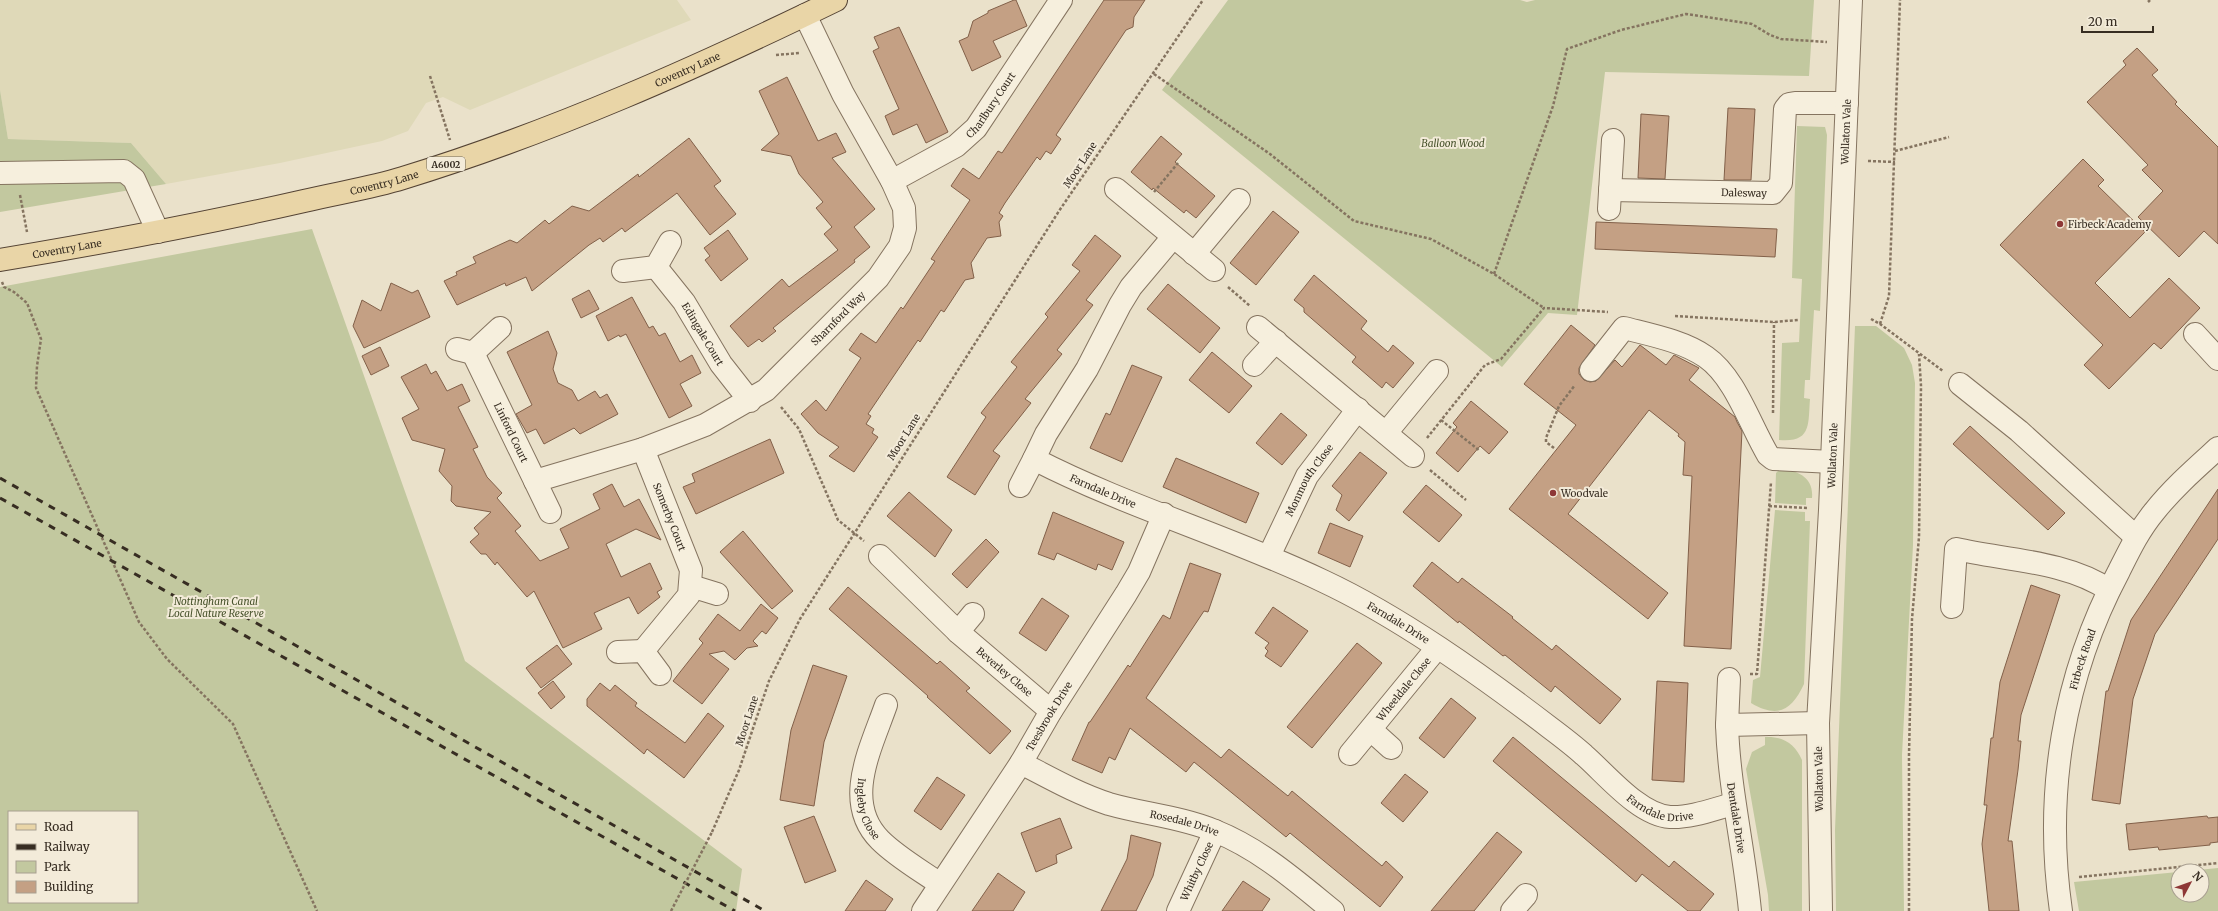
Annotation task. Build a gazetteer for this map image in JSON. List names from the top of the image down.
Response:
{
  "streets": {
    "main road": ["Coventry Lane", "A6002"],
    "street": [
      "Charlbury Court",
      "Wollaton Vale",
      "Dalesway",
      "Sharnford Way",
      "Edingale Court",
      "Linford Court",
      "Monmouth Close",
      "Farndale Drive",
      "Somerby Court",
      "Firbeck Road",
      "Beverley Close",
      "Wheeldale Close",
      "Teesbrook Drive",
      "Ingleby Close",
      "Dentdale Drive",
      "Rosedale Drive",
      "Whitby Close"
    ],
    "path": ["Moor Lane"]
  },
  "crossings": [
    ["Coventry Lane", "Sharnford Way"],
    ["Charlbury Court", "Sharnford Way"],
    ["Wollaton Vale", "Dalesway"],
    ["Sharnford Way", "Edingale Court"],
    ["Sharnford Way", "Linford Court"],
    ["Sharnford Way", "Somerby Court"],
    ["Monmouth Close", "Farndale Drive"],
    ["Farndale Drive", "Wheeldale Close"],
    ["Farndale Drive", "Teesbrook Drive"],
    ["Farndale Drive", "Dentdale Drive"],
    ["Beverley Close", "Teesbrook Drive"],
    ["Teesbrook Drive", "Ingleby Close"],
    ["Teesbrook Drive", "Rosedale Drive"],
    ["Rosedale Drive", "Whitby Close"]
  ],
  "parks": ["Balloon Wood", "Nottingham Canal Local Nature Reserve"],
  "places": ["Firbeck Academy", "Woodvale"],
  "legend": [
    "Road",
    "Railway",
    "Park",
    "Building"
  ],
  "scale_bar": "20 m",
  "north": "top right"
}
